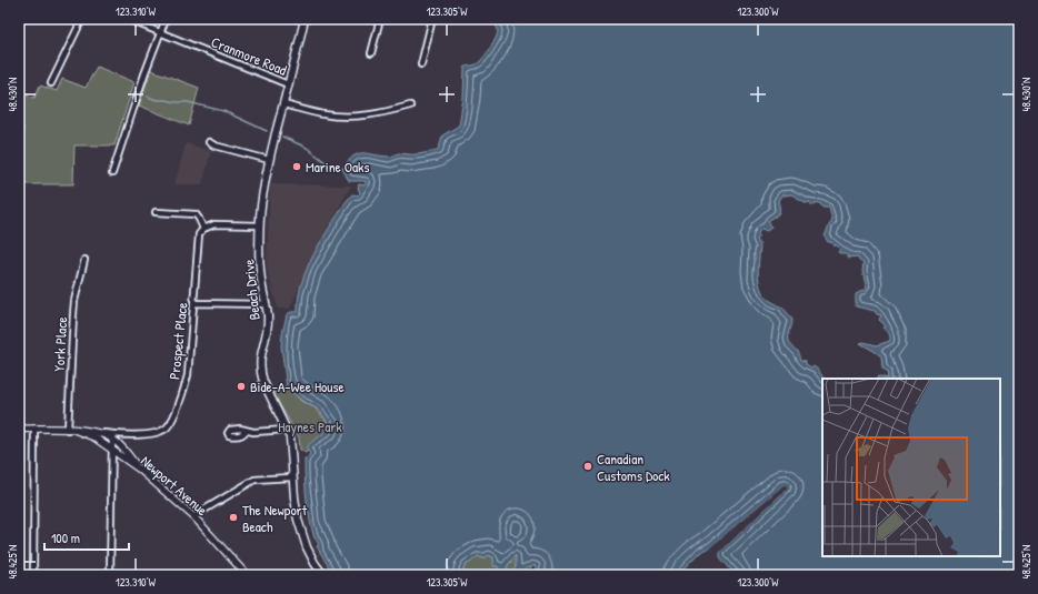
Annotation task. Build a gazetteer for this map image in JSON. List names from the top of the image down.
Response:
{
  "streets": {
    "main road": ["Beach Drive"],
    "street": [
      "Cranmore Road",
      "Prospect Place",
      "York Place",
      "Newport Avenue"
    ]
  },
  "crossings": [
    ["Cranmore Road", "Beach Drive"],
    ["York Place", "Newport Avenue"]
  ],
  "parks": ["Haynes Park"],
  "places": [
    "Marine Oaks",
    "Bide-A-Wee House",
    "Canadian Customs Dock",
    "The Newport Beach"
  ],
  "scale_bar": "100 m",
  "coordinates": [
    "123.310°W",
    "123.305°W",
    "123.300°W",
    "48.430°N",
    "48.425°N"
  ]
}
